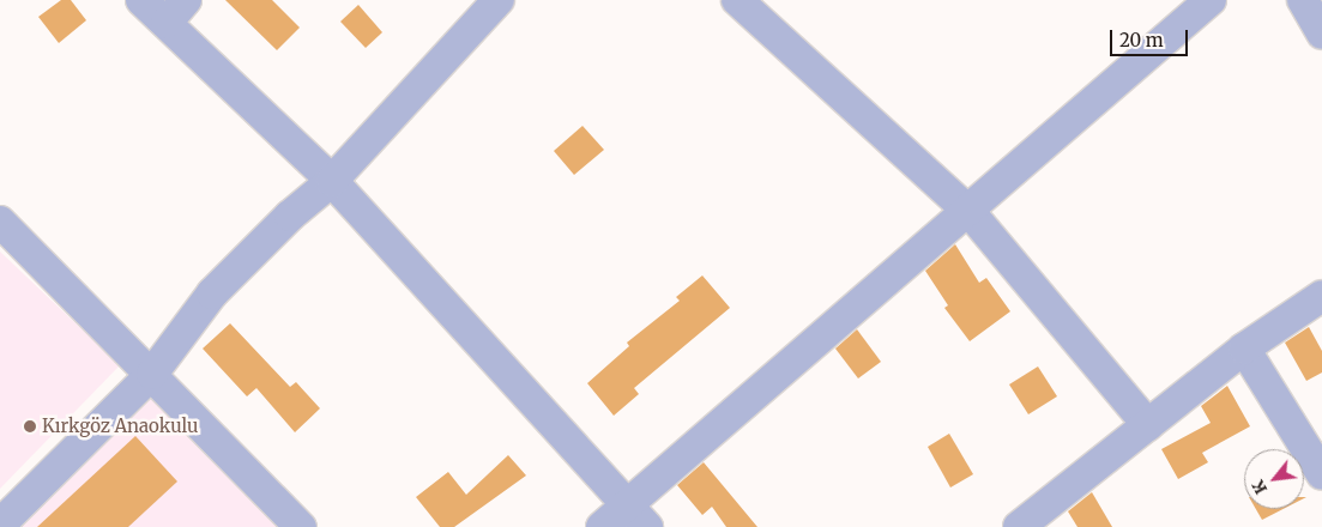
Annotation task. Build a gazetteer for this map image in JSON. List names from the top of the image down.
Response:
{
  "places": ["Kırkgöz Anaokulu"],
  "scale_bar": "20 m",
  "north": "bottom left"
}
